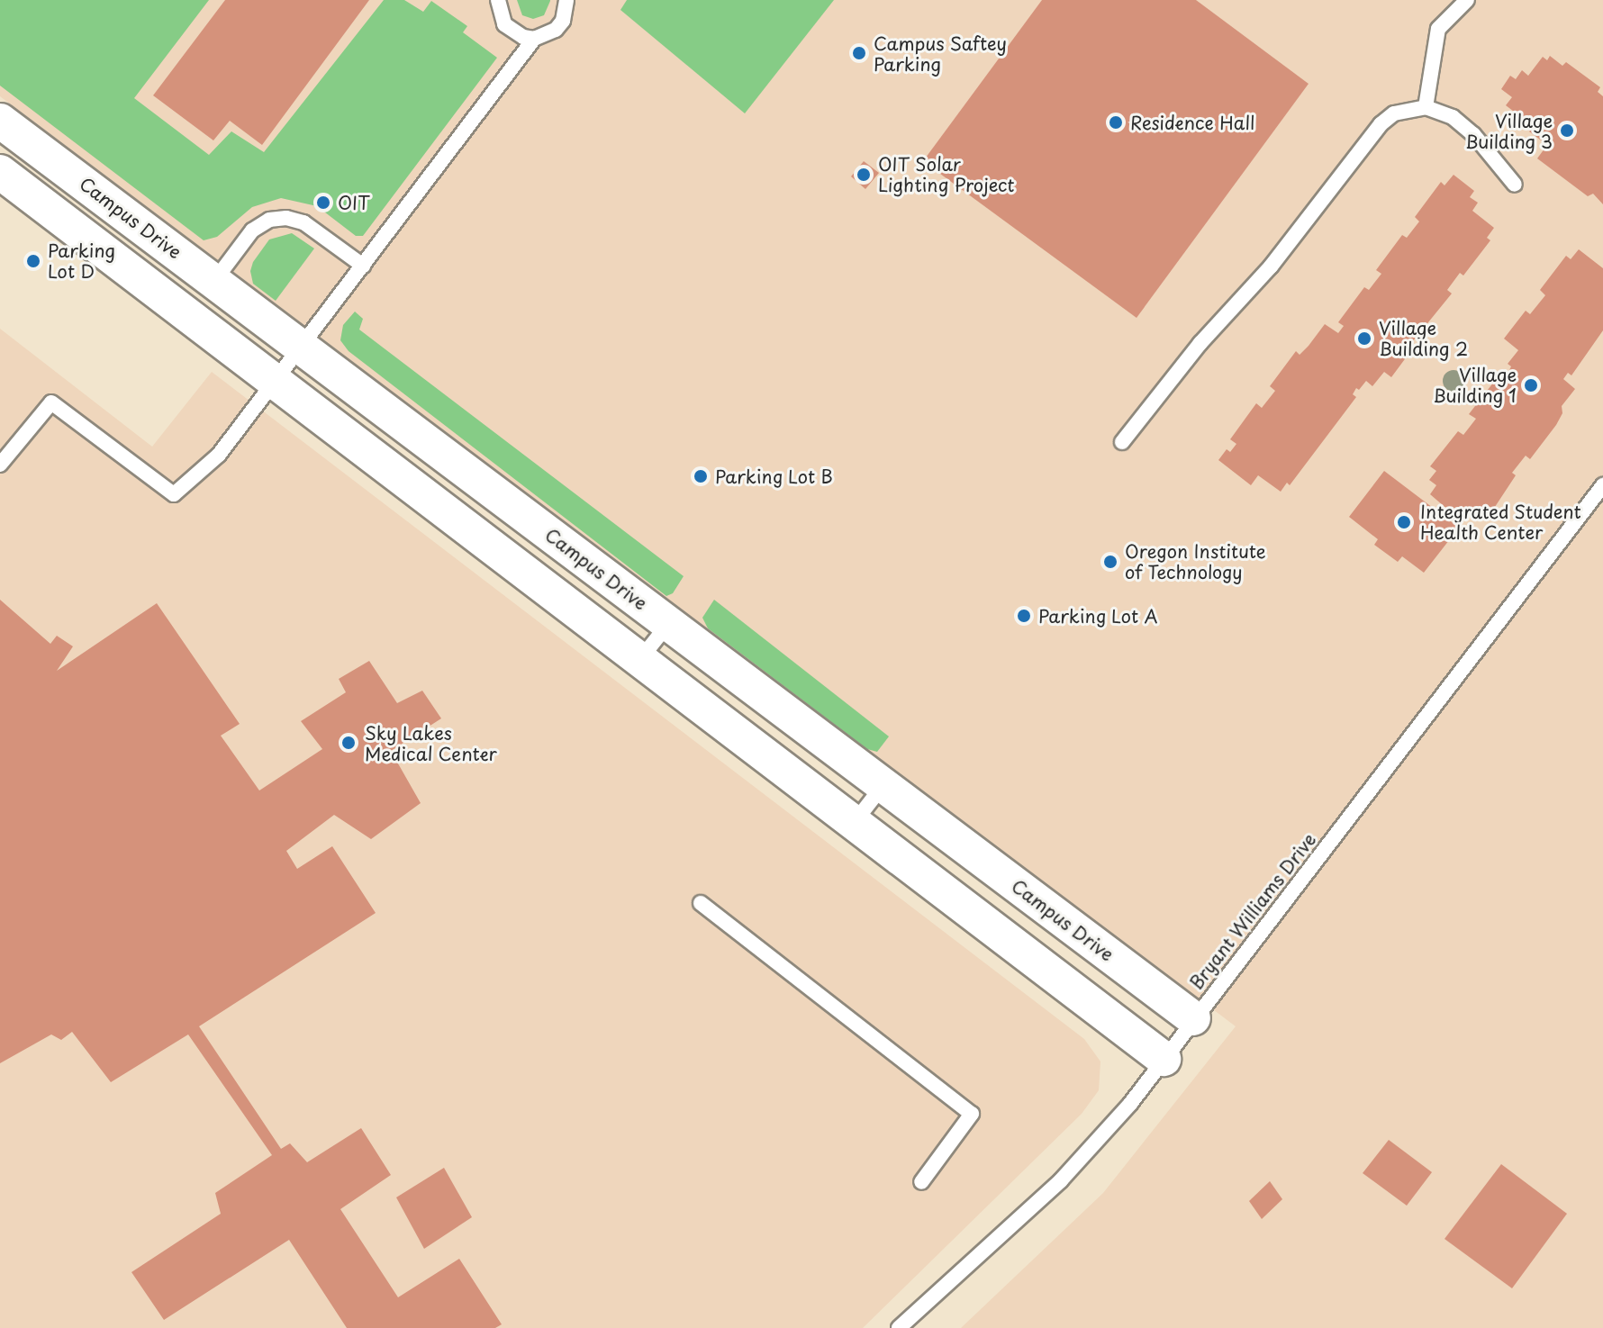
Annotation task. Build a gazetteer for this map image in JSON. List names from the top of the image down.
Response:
{
  "streets": {
    "street": ["Campus Drive"],
    "lane": ["Bryant Williams Drive"]
  },
  "crossings": [
    ["Campus Drive", "Bryant Williams Drive"]
  ],
  "places": [
    "Campus Saftey Parking",
    "Residence Hall",
    "Village Building 3",
    "OIT Solar Lighting Project",
    "OIT",
    "Parking Lot D",
    "Village Building 2",
    "Village Building 1",
    "Parking Lot B",
    "Integrated Student Health Center",
    "Oregon Institute of Technology",
    "Parking Lot A",
    "Sky Lakes Medical Center"
  ]
}
